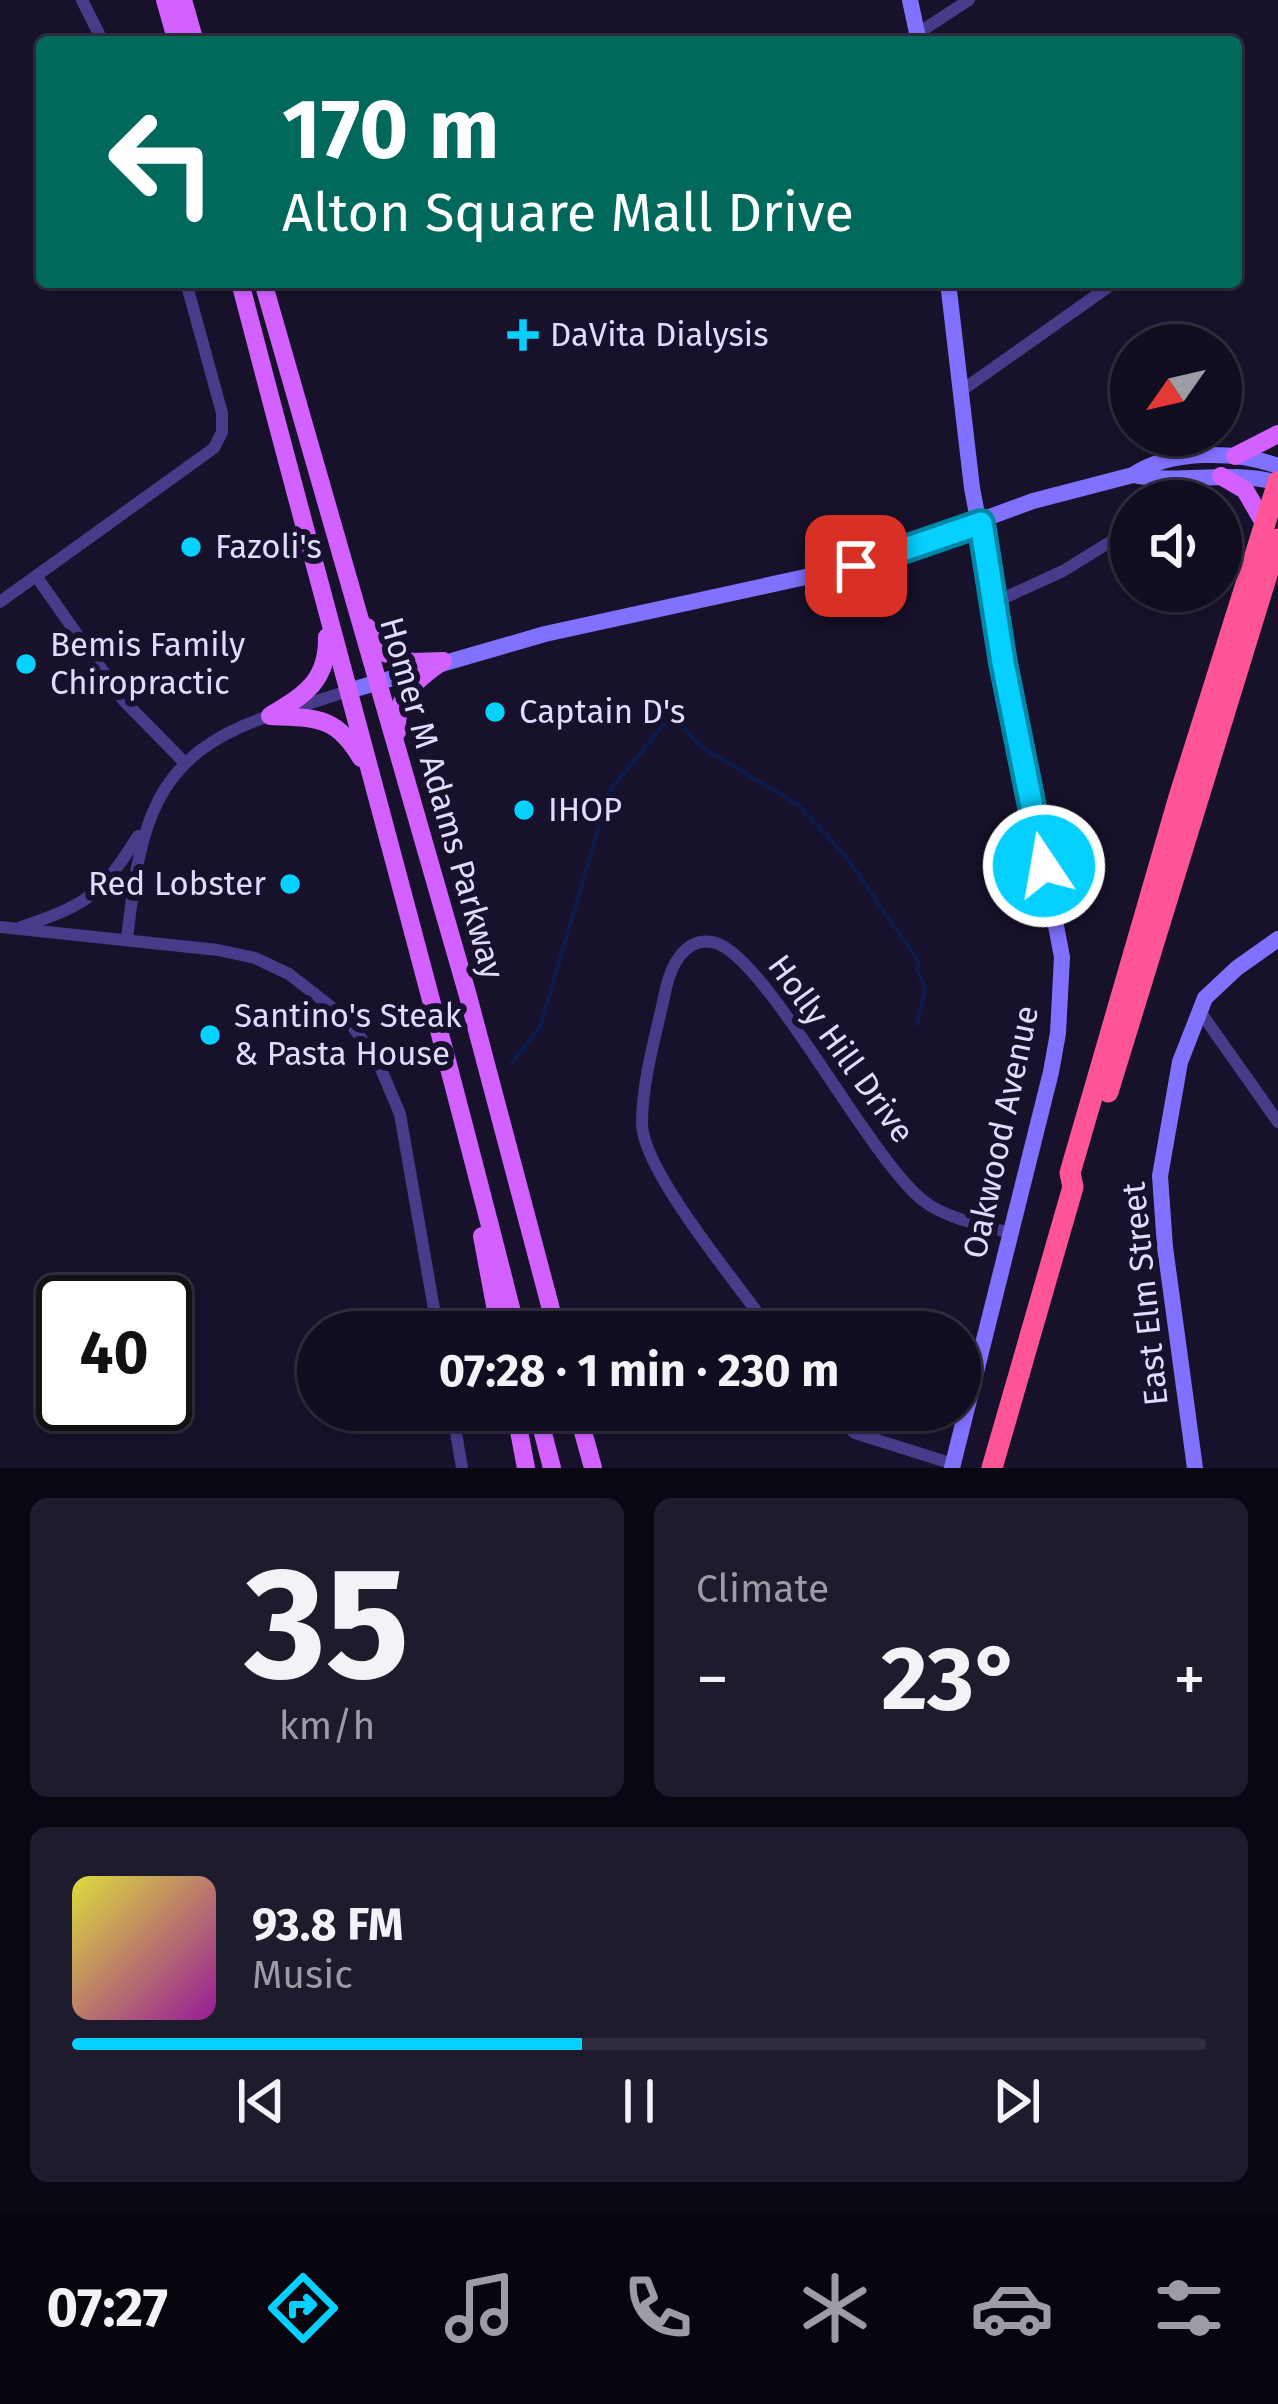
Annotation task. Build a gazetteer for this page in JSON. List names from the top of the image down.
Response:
{
  "streets": {
    "main road": ["Homer M Adams Parkway"],
    "street": ["Holly Hill Drive", "Oakwood Avenue", "East Elm Street"]
  },
  "crossings": [
    ["Holly Hill Drive", "Oakwood Avenue"]
  ],
  "places": {
    "health": ["DaVita Dialysis"],
    "other": [
      "Fazoli's",
      "Bemis Family Chiropractic",
      "Captain D's",
      "IHOP",
      "Red Lobster",
      "Santino's Steak & Pasta House"
    ]
  },
  "north": "bottom left",
  "page": {
    "turn": ["170 m", "Alton Square Mall Drive"],
    "limit": "40",
    "trip": "07:28 · 1 min · 230 m",
    "tile": [
      ["35", "km/h"],
      "Climate"
    ],
    "heat": ["−", "23°", "+"],
    "song": ["93.8 FM", "Music"],
    "tabs": "07:27"
  }
}
